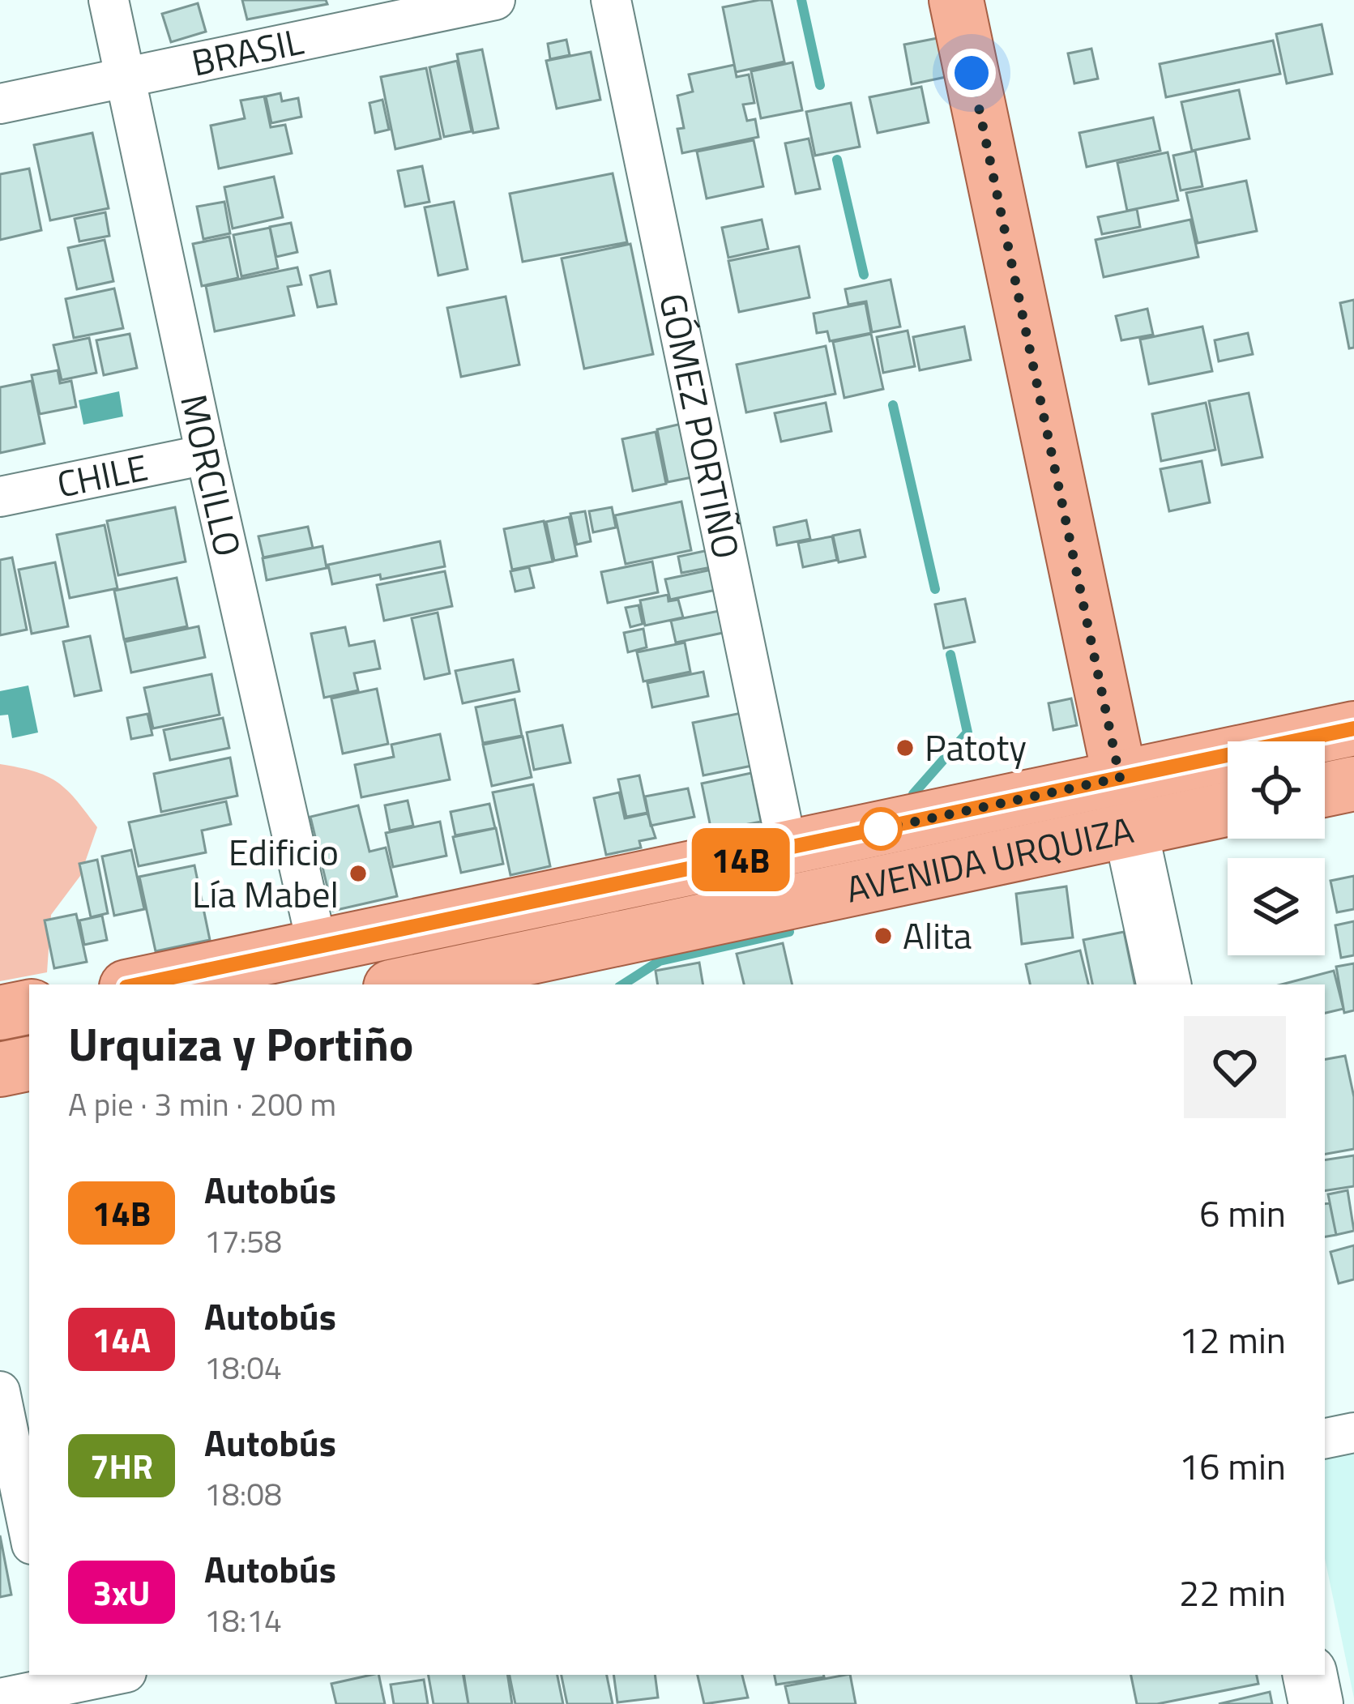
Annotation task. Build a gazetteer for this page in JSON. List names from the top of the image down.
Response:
{
  "streets": {
    "main road": ["AVENIDA URQUIZA"],
    "street": [
      "BRASIL",
      "GÓMEZ PORTIÑO",
      "MORCILLO",
      "CHILE"
    ]
  },
  "crossings": [
    ["BRASIL", "MORCILLO"],
    ["GÓMEZ PORTIÑO", "AVENIDA URQUIZA"],
    ["MORCILLO", "CHILE"],
    ["MORCILLO", "AVENIDA URQUIZA"]
  ],
  "places": ["Patoty", "Edificio Lía Mabel", "Alita"],
  "lines": ["bus line 14B"],
  "page": {
    "on_map": "14B",
    "heading": ["Urquiza y Portiño", "A pie · 3 min · 200 m"],
    "list": [
      {
        "mark": "14B",
        "name": "Autobús",
        "note": "17:58",
        "value": "6 min"
      },
      {
        "mark": "14A",
        "name": "Autobús",
        "note": "18:04",
        "value": "12 min"
      },
      {
        "mark": "7HR",
        "name": "Autobús",
        "note": "18:08",
        "value": "16 min"
      },
      {
        "mark": "3xU",
        "name": "Autobús",
        "note": "18:14",
        "value": "22 min"
      }
    ]
  }
}
